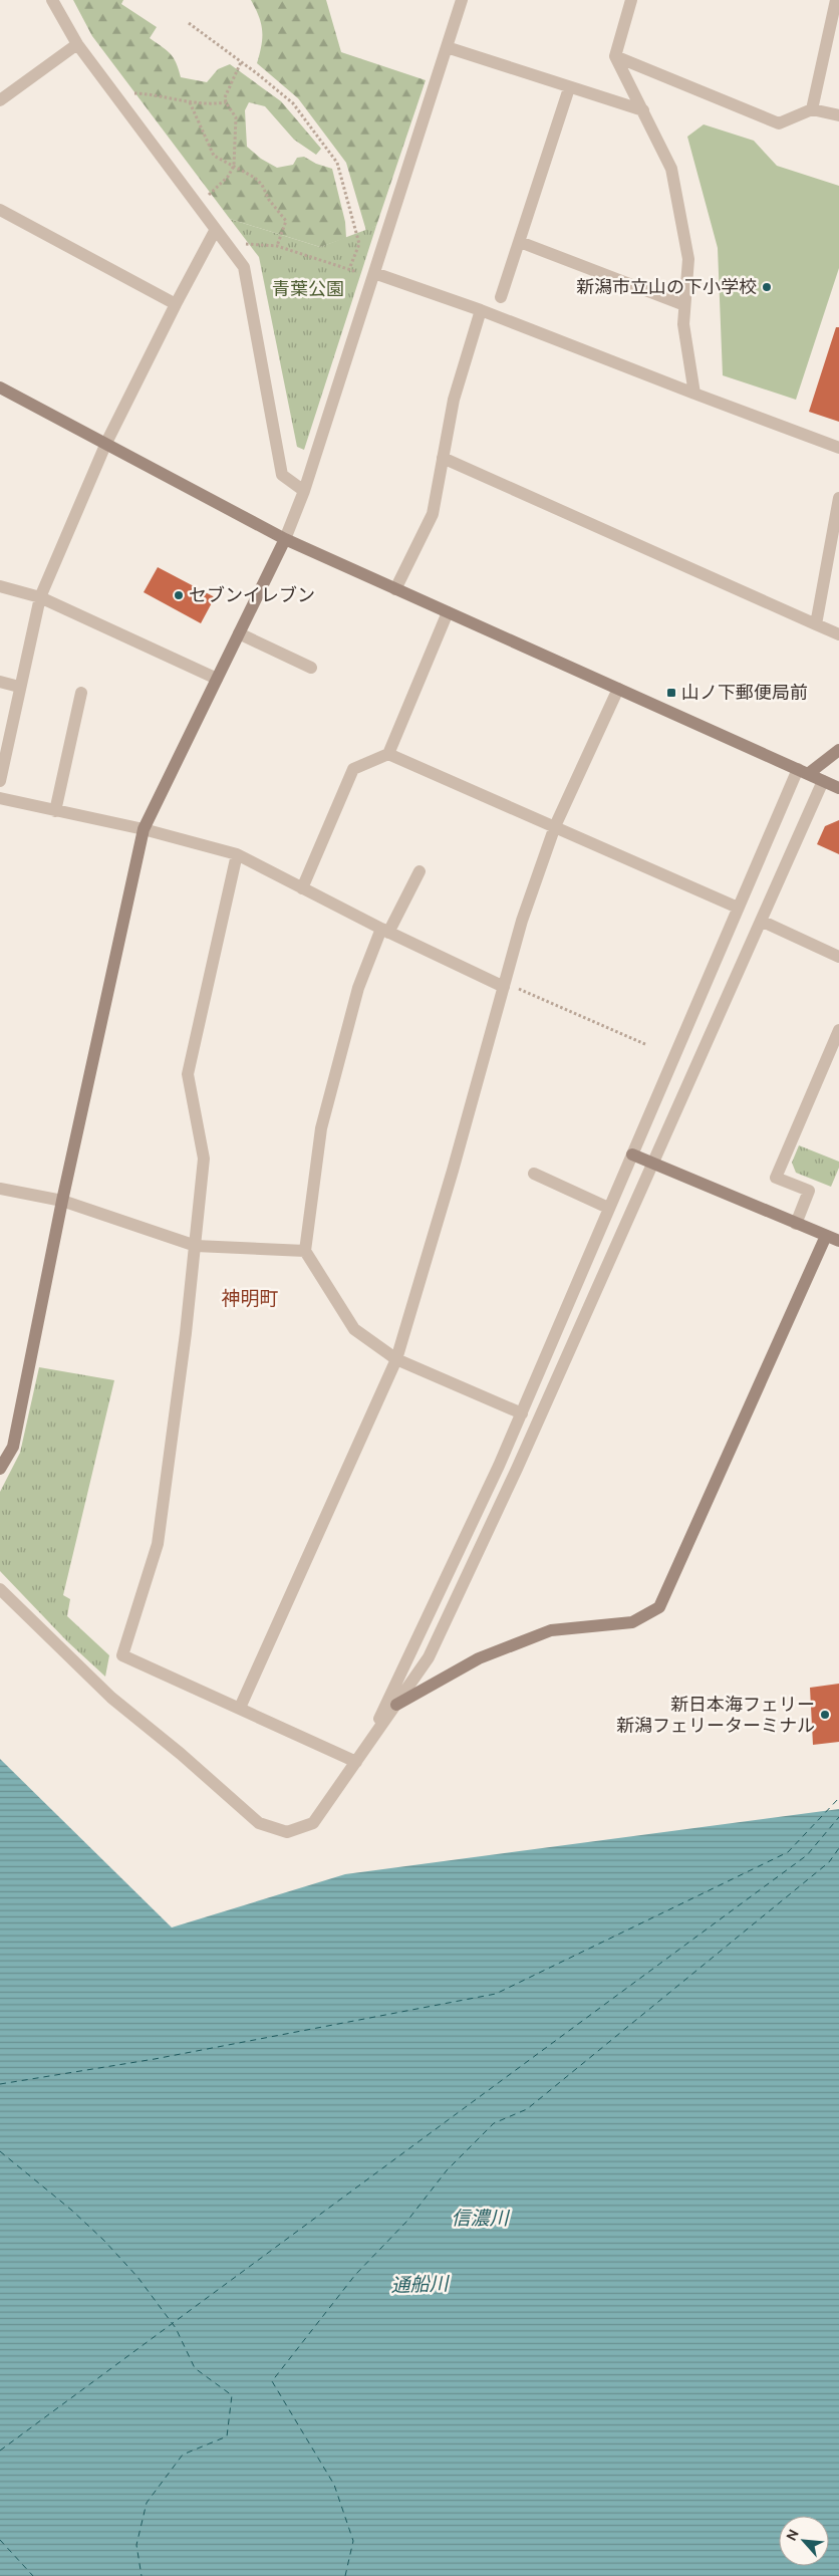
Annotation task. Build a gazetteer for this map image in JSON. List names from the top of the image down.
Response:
{
  "districts": ["神明町"],
  "water": ["信濃川", "通船川"],
  "parks": ["青葉公園"],
  "places": {
    "other": ["新潟市立山の下小学校", "セブンイレブン", "新日本海フェリー 新潟フェリーターミナル"],
    "transit": ["山ノ下郵便局前"]
  },
  "north": "top left"
}
